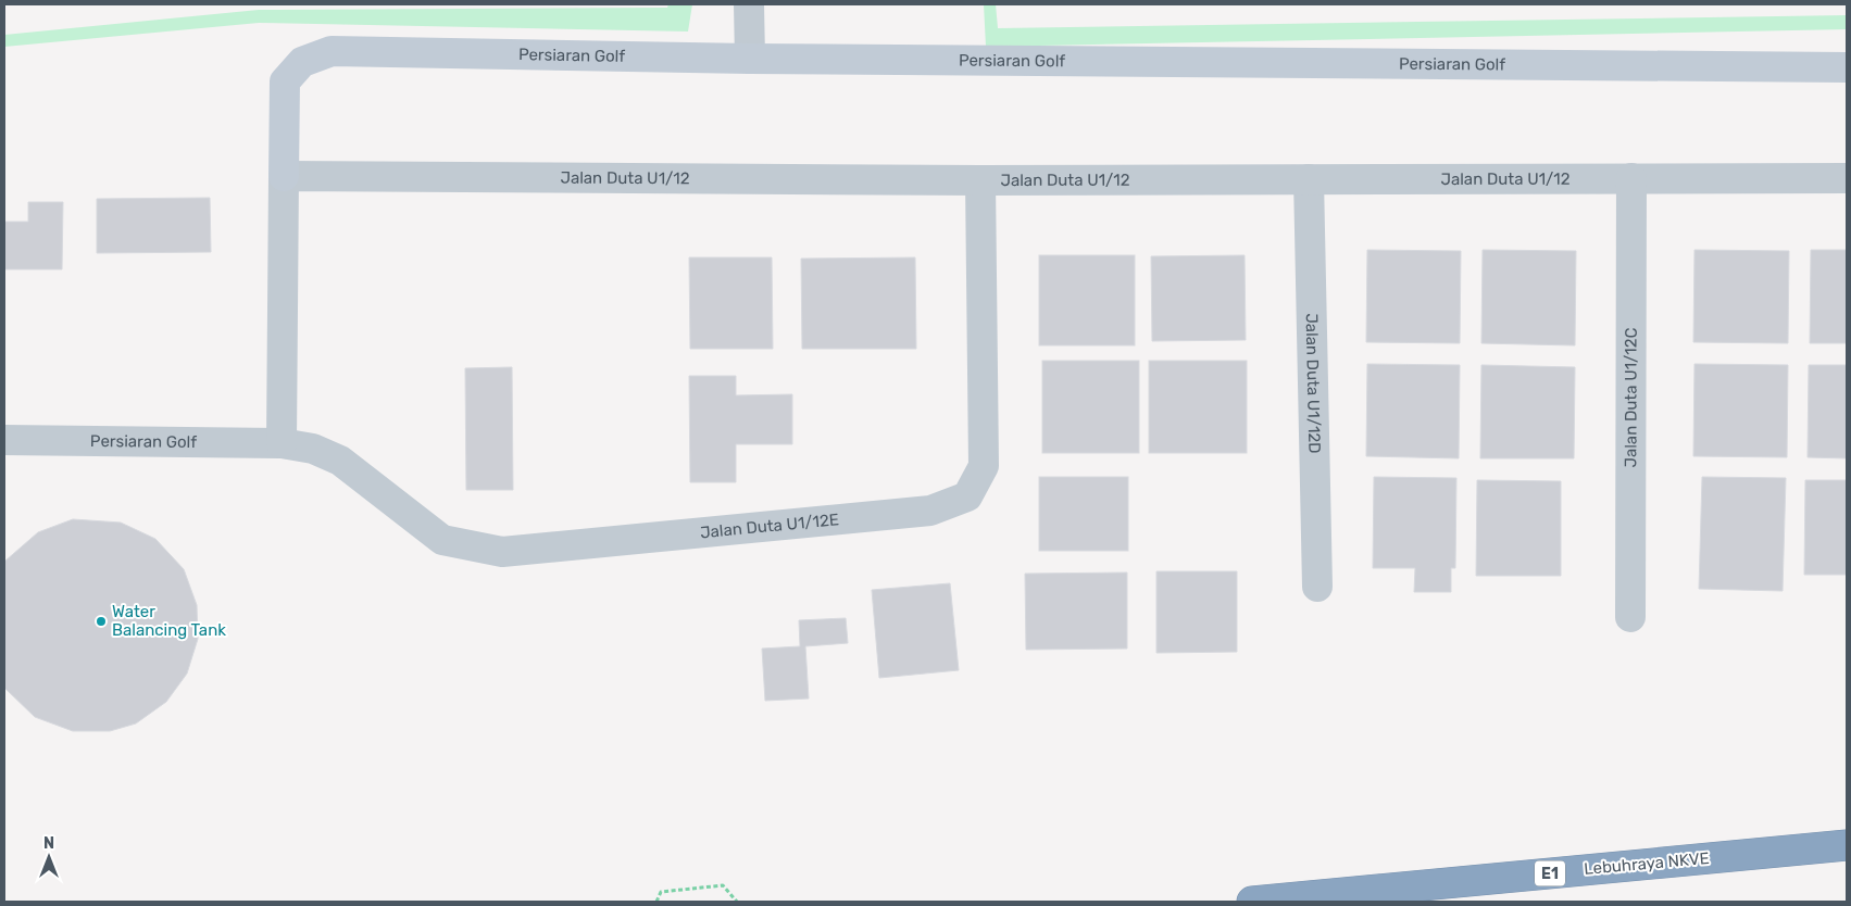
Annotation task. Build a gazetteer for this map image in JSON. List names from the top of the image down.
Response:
{
  "streets": {
    "highway": ["Lebuhraya NKVE", "E1"],
    "street": [
      "Persiaran Golf",
      "Jalan Duta U1/12",
      "Jalan Duta U1/12D",
      "Jalan Duta U1/12C",
      "Jalan Duta U1/12E"
    ]
  },
  "crossings": [
    ["Persiaran Golf", "Jalan Duta U1/12"],
    ["Persiaran Golf", "Jalan Duta U1/12E"],
    ["Jalan Duta U1/12", "Jalan Duta U1/12D"],
    ["Jalan Duta U1/12", "Jalan Duta U1/12C"],
    ["Jalan Duta U1/12", "Jalan Duta U1/12E"]
  ],
  "places": ["Water Balancing Tank"],
  "north": "top"
}
